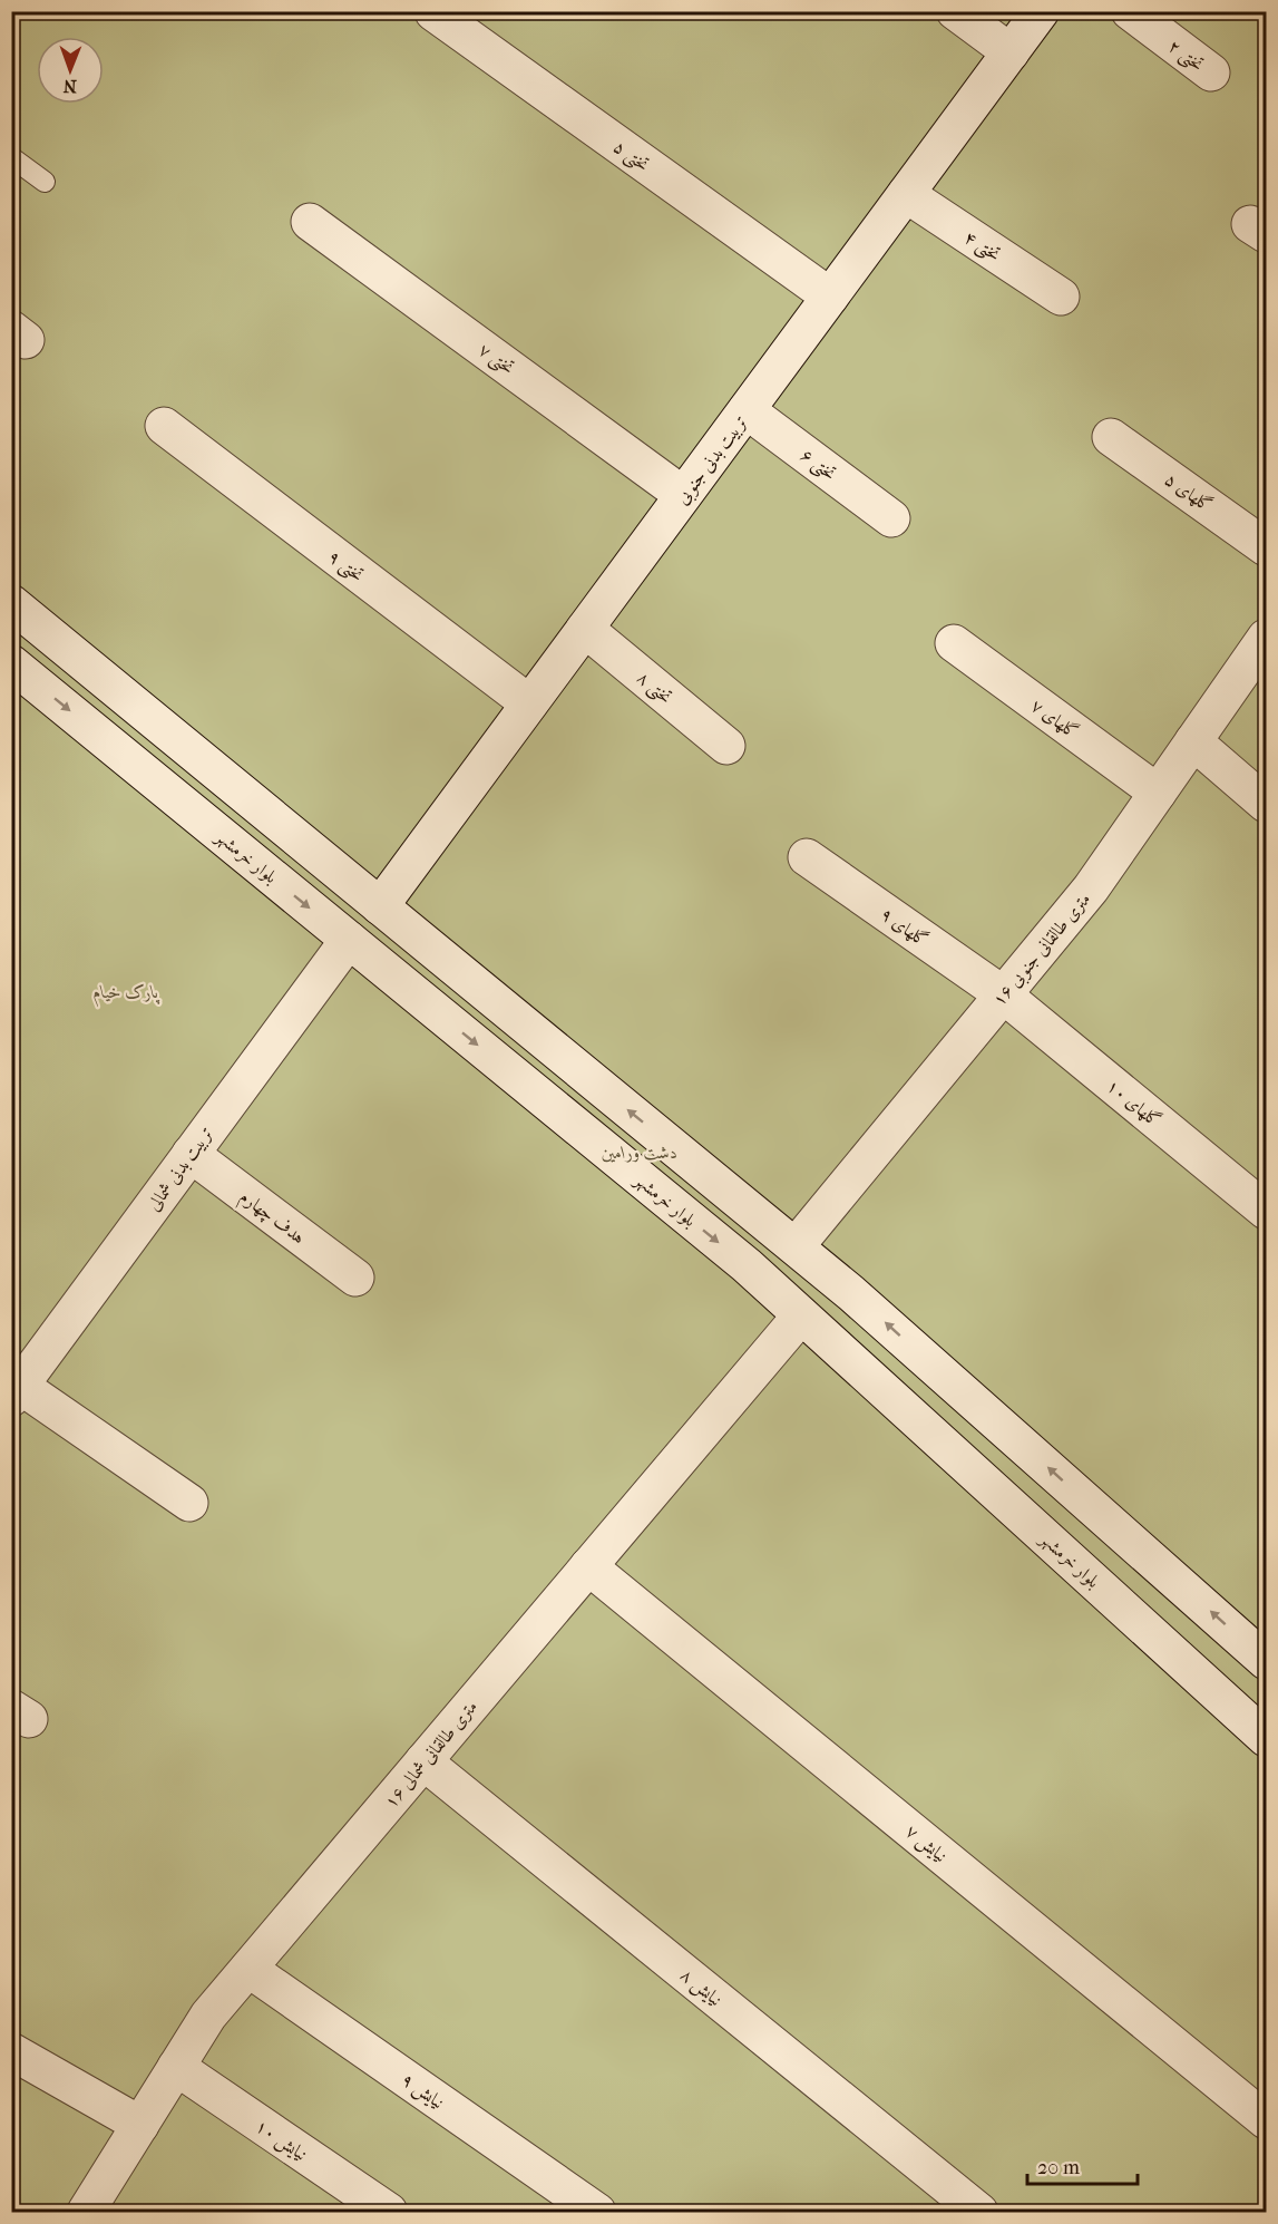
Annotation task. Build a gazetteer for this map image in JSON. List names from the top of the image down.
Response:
{
  "streets": {
    "street": [
      "تختی ۲",
      "تختی ۵",
      "تختی ۴",
      "تختی ۷",
      "تربیت بدنی جنوبی",
      "تختی ۶",
      "گلهای ۵",
      "تختی ۹",
      "تختی ۸",
      "گلهای ۷",
      "بلوار خرمشهر",
      "گلهای ۹",
      "۱۶ متری طالقانی جنوبی",
      "گلهای ۱۰",
      "تربیت بدنی شمالی",
      "هدف چهارم",
      "۱۶ متری طالقانی شمالی",
      "نیایش ۷",
      "نیایش ۸",
      "نیایش ۹",
      "نیایش ۱۰"
    ]
  },
  "crossings": [
    ["تختی ۵", "تربیت بدنی جنوبی"],
    ["تختی ۴", "تربیت بدنی جنوبی"],
    ["تختی ۷", "تربیت بدنی جنوبی"],
    ["تربیت بدنی جنوبی", "تختی ۶"],
    ["تربیت بدنی جنوبی", "تختی ۹"],
    ["تربیت بدنی جنوبی", "تختی ۸"],
    ["گلهای ۷", "۱۶ متری طالقانی جنوبی"],
    ["بلوار خرمشهر", "تربیت بدنی شمالی"],
    ["بلوار خرمشهر", "۱۶ متری طالقانی شمالی"],
    ["گلهای ۹", "۱۶ متری طالقانی جنوبی"],
    ["گلهای ۹", "گلهای ۱۰"],
    ["۱۶ متری طالقانی جنوبی", "گلهای ۱۰"],
    ["تربیت بدنی شمالی", "هدف چهارم"],
    ["۱۶ متری طالقانی شمالی", "نیایش ۷"],
    ["۱۶ متری طالقانی شمالی", "نیایش ۸"],
    ["۱۶ متری طالقانی شمالی", "نیایش ۹"],
    ["۱۶ متری طالقانی شمالی", "نیایش ۱۰"]
  ],
  "parks": ["پارک خیام", "دشت ورامین"],
  "scale_bar": "20 m",
  "north": "bottom"
}
